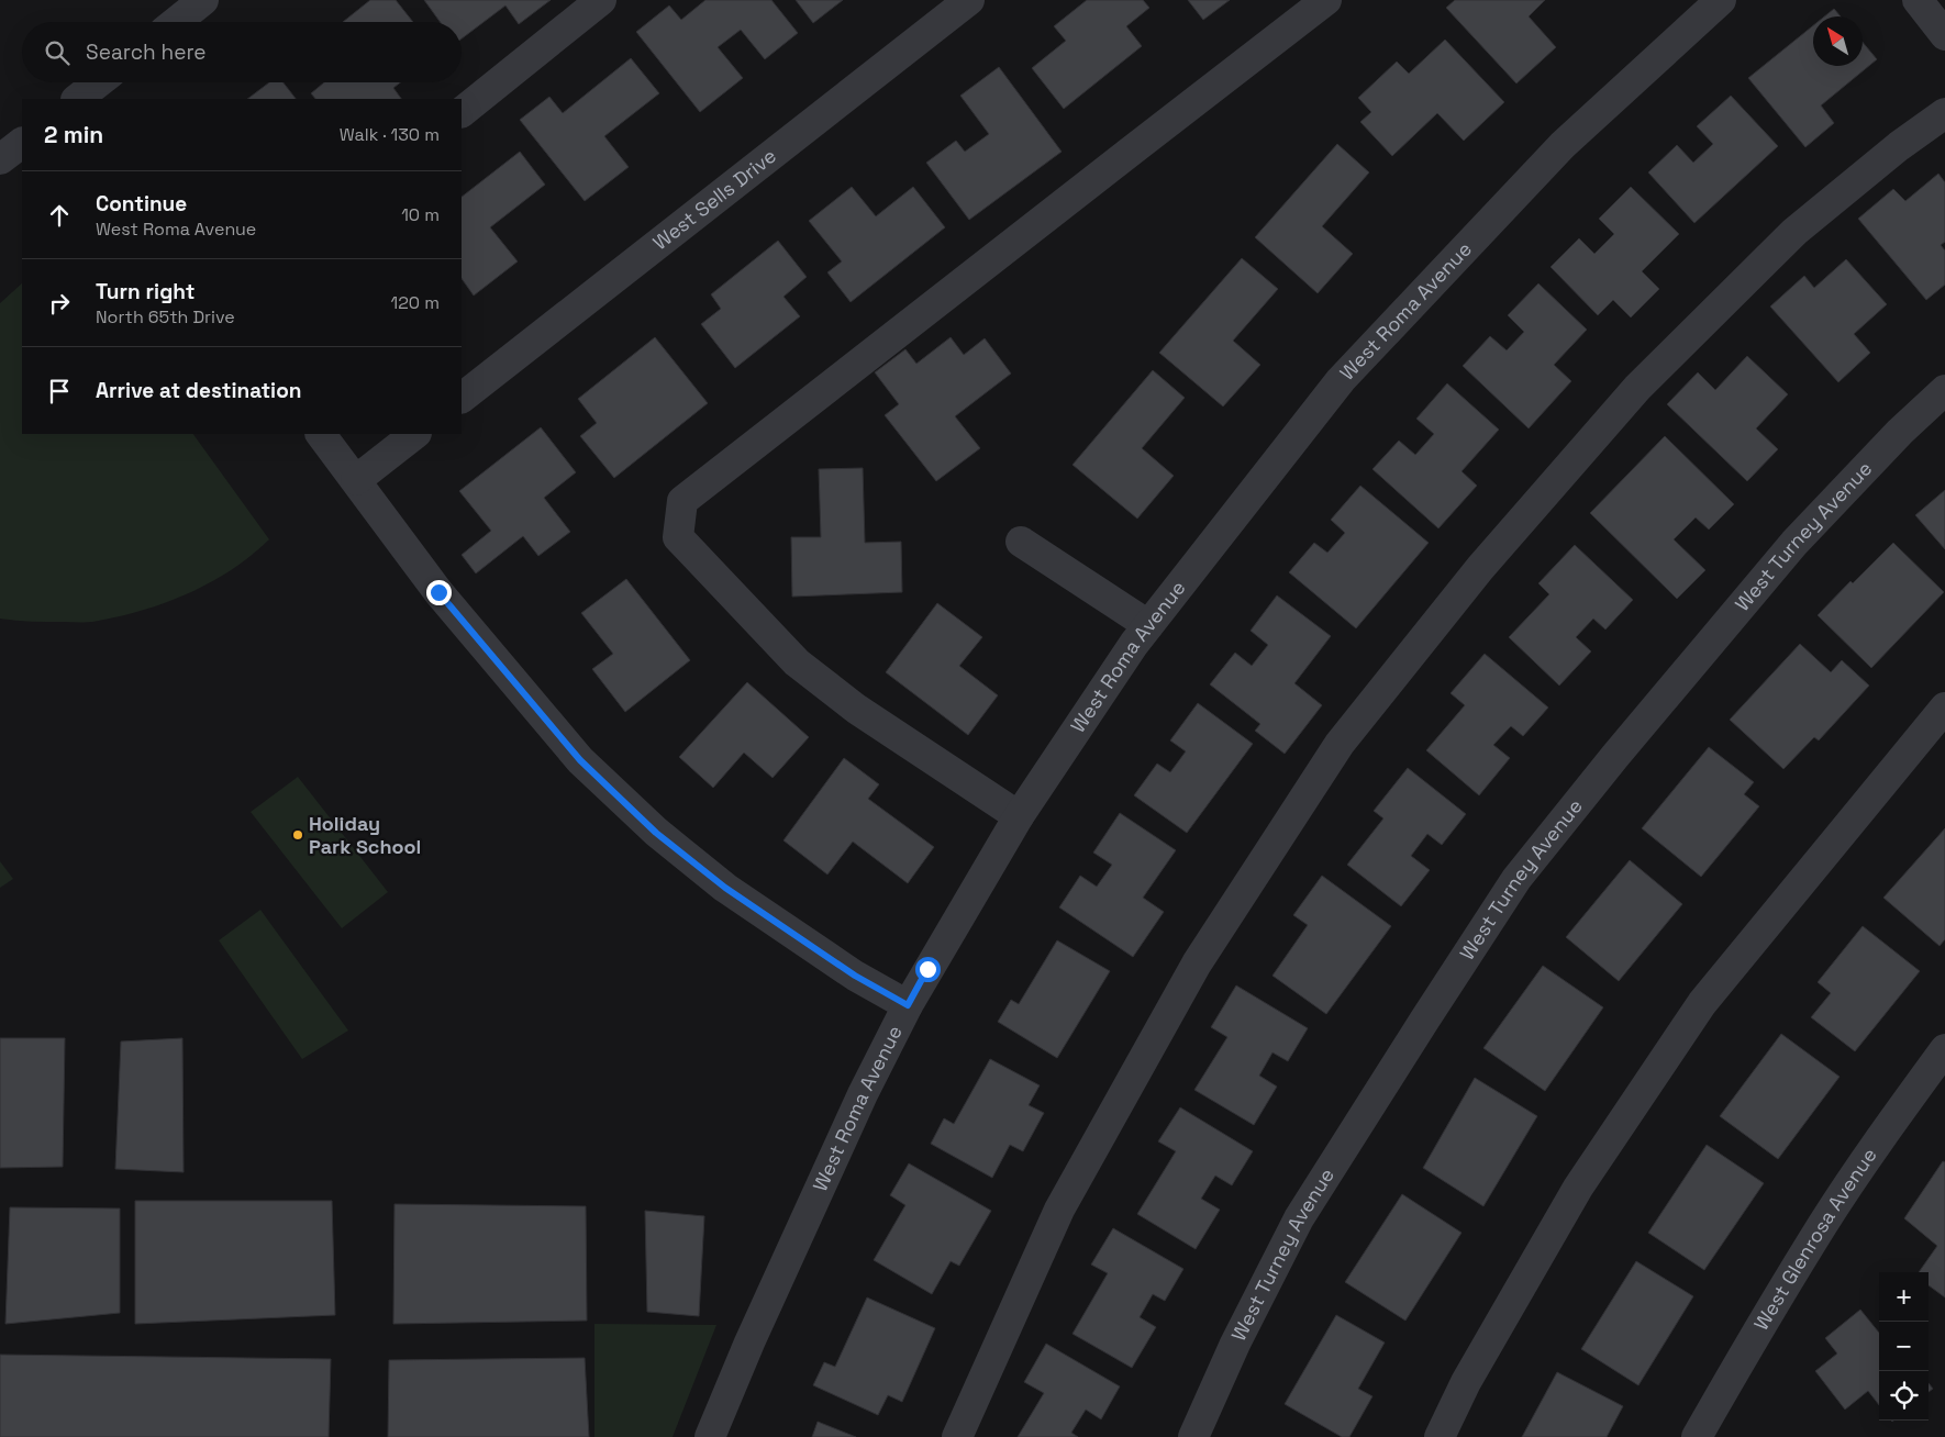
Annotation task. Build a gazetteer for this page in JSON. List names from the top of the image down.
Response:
{
  "streets": {
    "street": [
      "West Sells Drive",
      "West Roma Avenue",
      "West Turney Avenue",
      "West Glenrosa Avenue"
    ]
  },
  "places": ["Holiday Park School"],
  "north": "top left",
  "page": {
    "search": "Search here",
    "heading": ["2 min", "Walk · 130 m"],
    "list": [
      ["Continue", "West Roma Avenue", "10 m"],
      ["Turn right", "North 65th Drive", "120 m"],
      "Arrive at destination"
    ],
    "map_buttons": ["+", "−"]
  }
}
